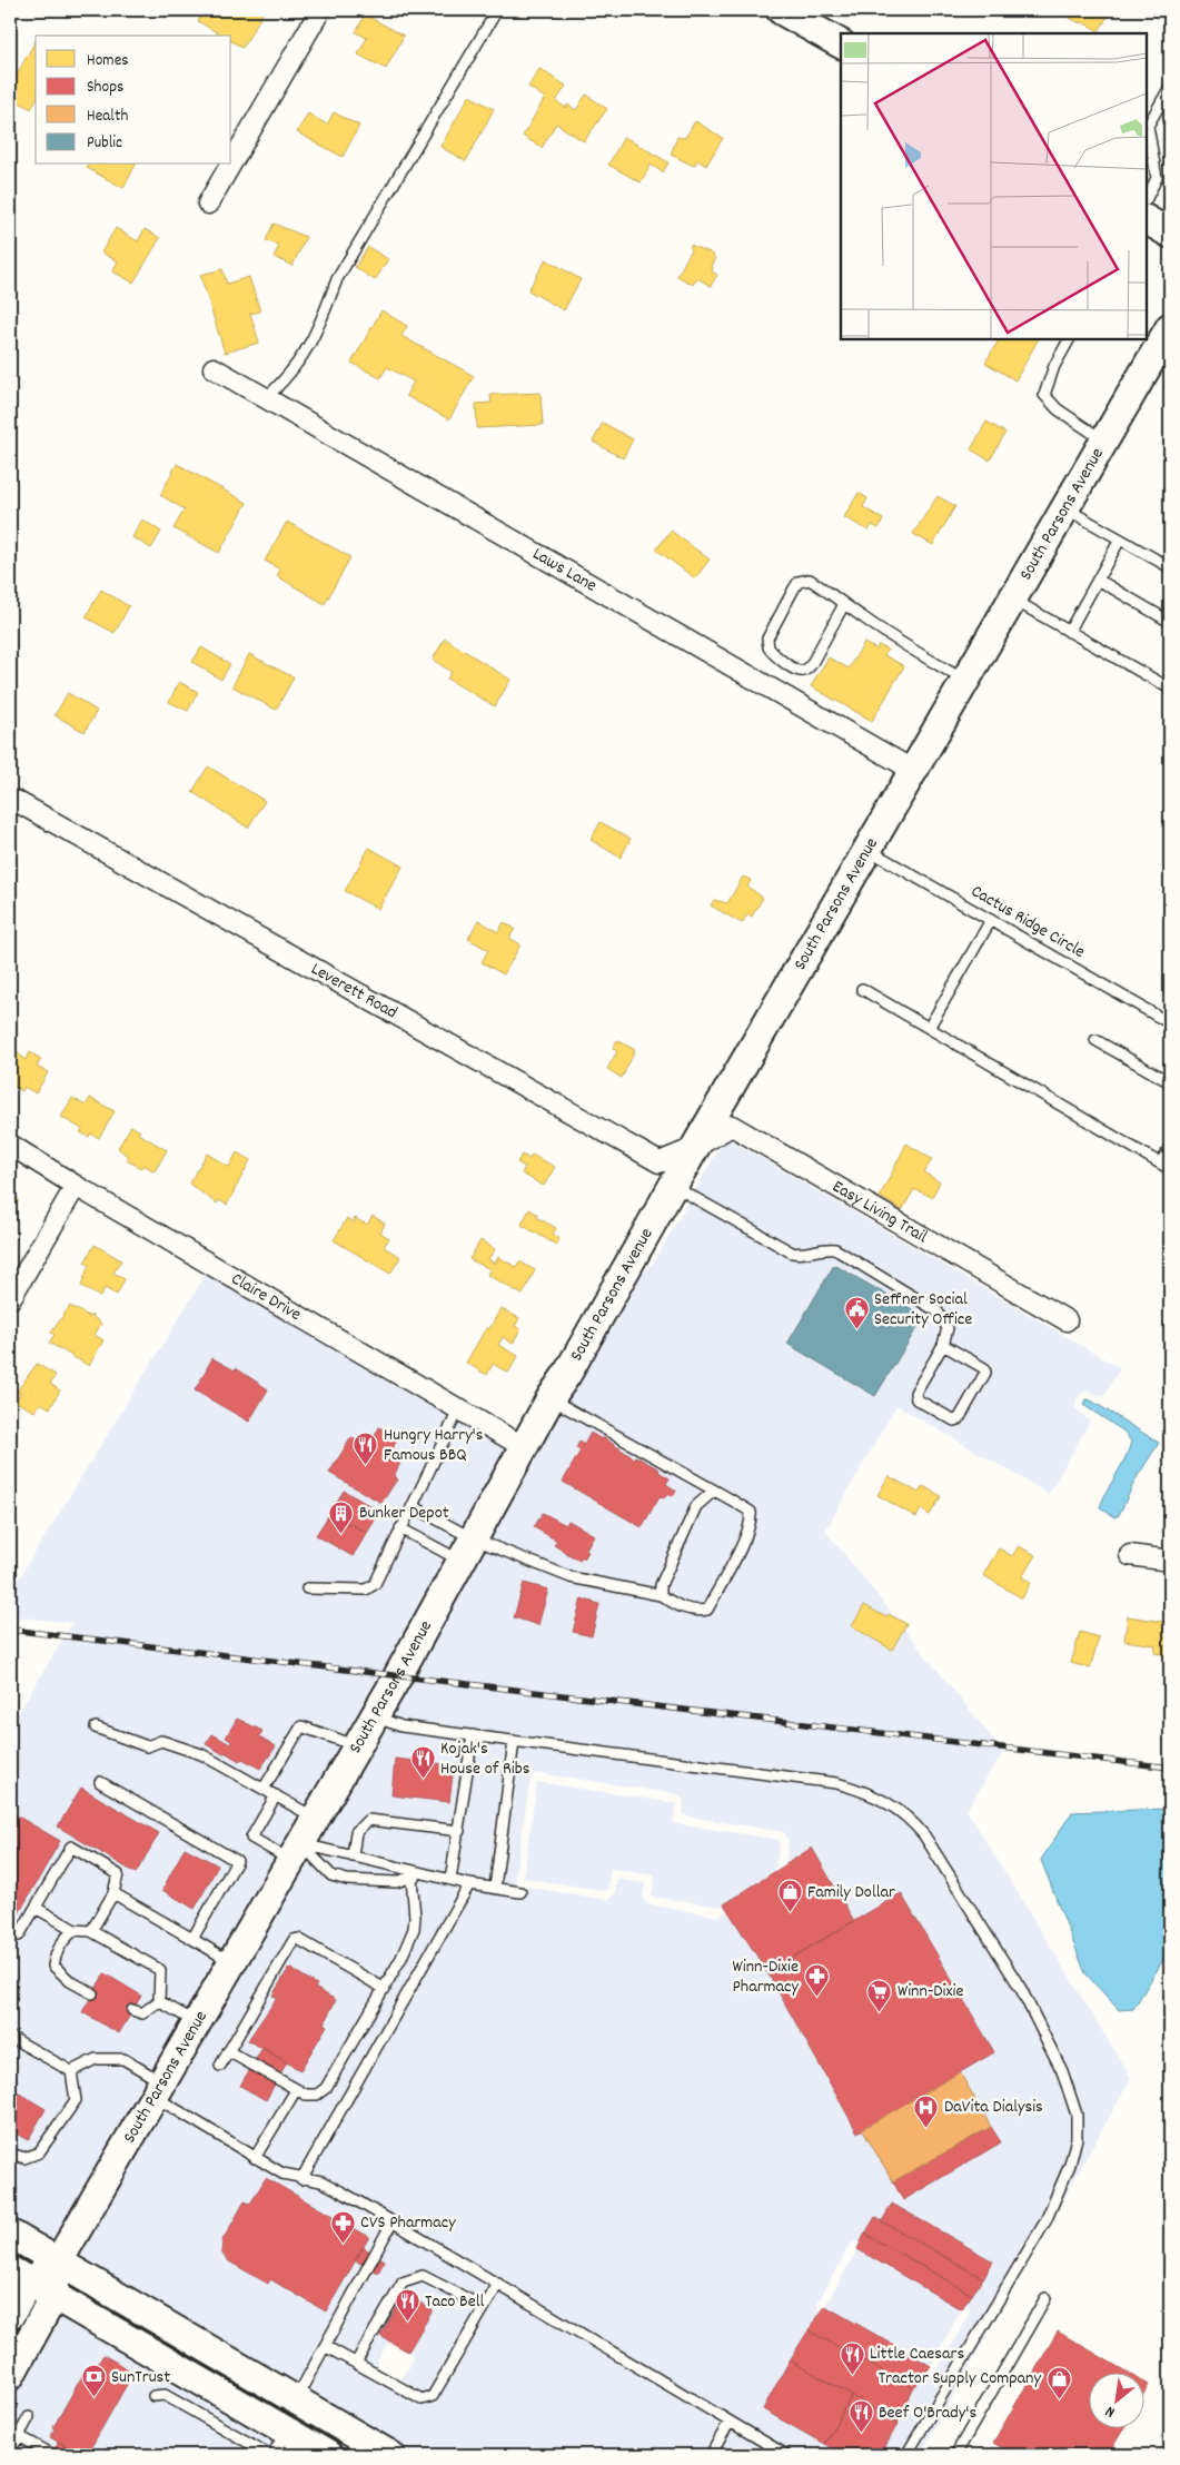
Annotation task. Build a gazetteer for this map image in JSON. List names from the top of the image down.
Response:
{
  "streets": {
    "main road": ["South Parsons Avenue"],
    "street": [
      "Laws Lane",
      "Leverett Road",
      "Easy Living Trail",
      "Claire Drive"
    ],
    "lane": ["Cactus Ridge Circle"]
  },
  "crossings": [
    ["South Parsons Avenue", "Laws Lane"],
    ["South Parsons Avenue", "Cactus Ridge Circle"],
    ["South Parsons Avenue", "Leverett Road"],
    ["South Parsons Avenue", "Easy Living Trail"],
    ["South Parsons Avenue", "Claire Drive"],
    ["Leverett Road", "Easy Living Trail"]
  ],
  "places": {
    "public building": ["Seffner Social Security Office"],
    "restaurant": [
      "Hungry Harry's Famous BBQ",
      "Kojak's House of Ribs",
      "Taco Bell",
      "Little Caesars",
      "Beef O'Brady's"
    ],
    "building": ["Bunker Depot"],
    "shop": ["Family Dollar", "Tractor Supply Company"],
    "pharmacy": ["Winn-Dixie Pharmacy", "CVS Pharmacy"],
    "supermarket": ["Winn-Dixie"],
    "hospital": ["DaVita Dialysis"],
    "bank": ["SunTrust"]
  },
  "legend": [
    "Homes",
    "Shops",
    "Health",
    "Public"
  ],
  "north": "bottom left"
}
